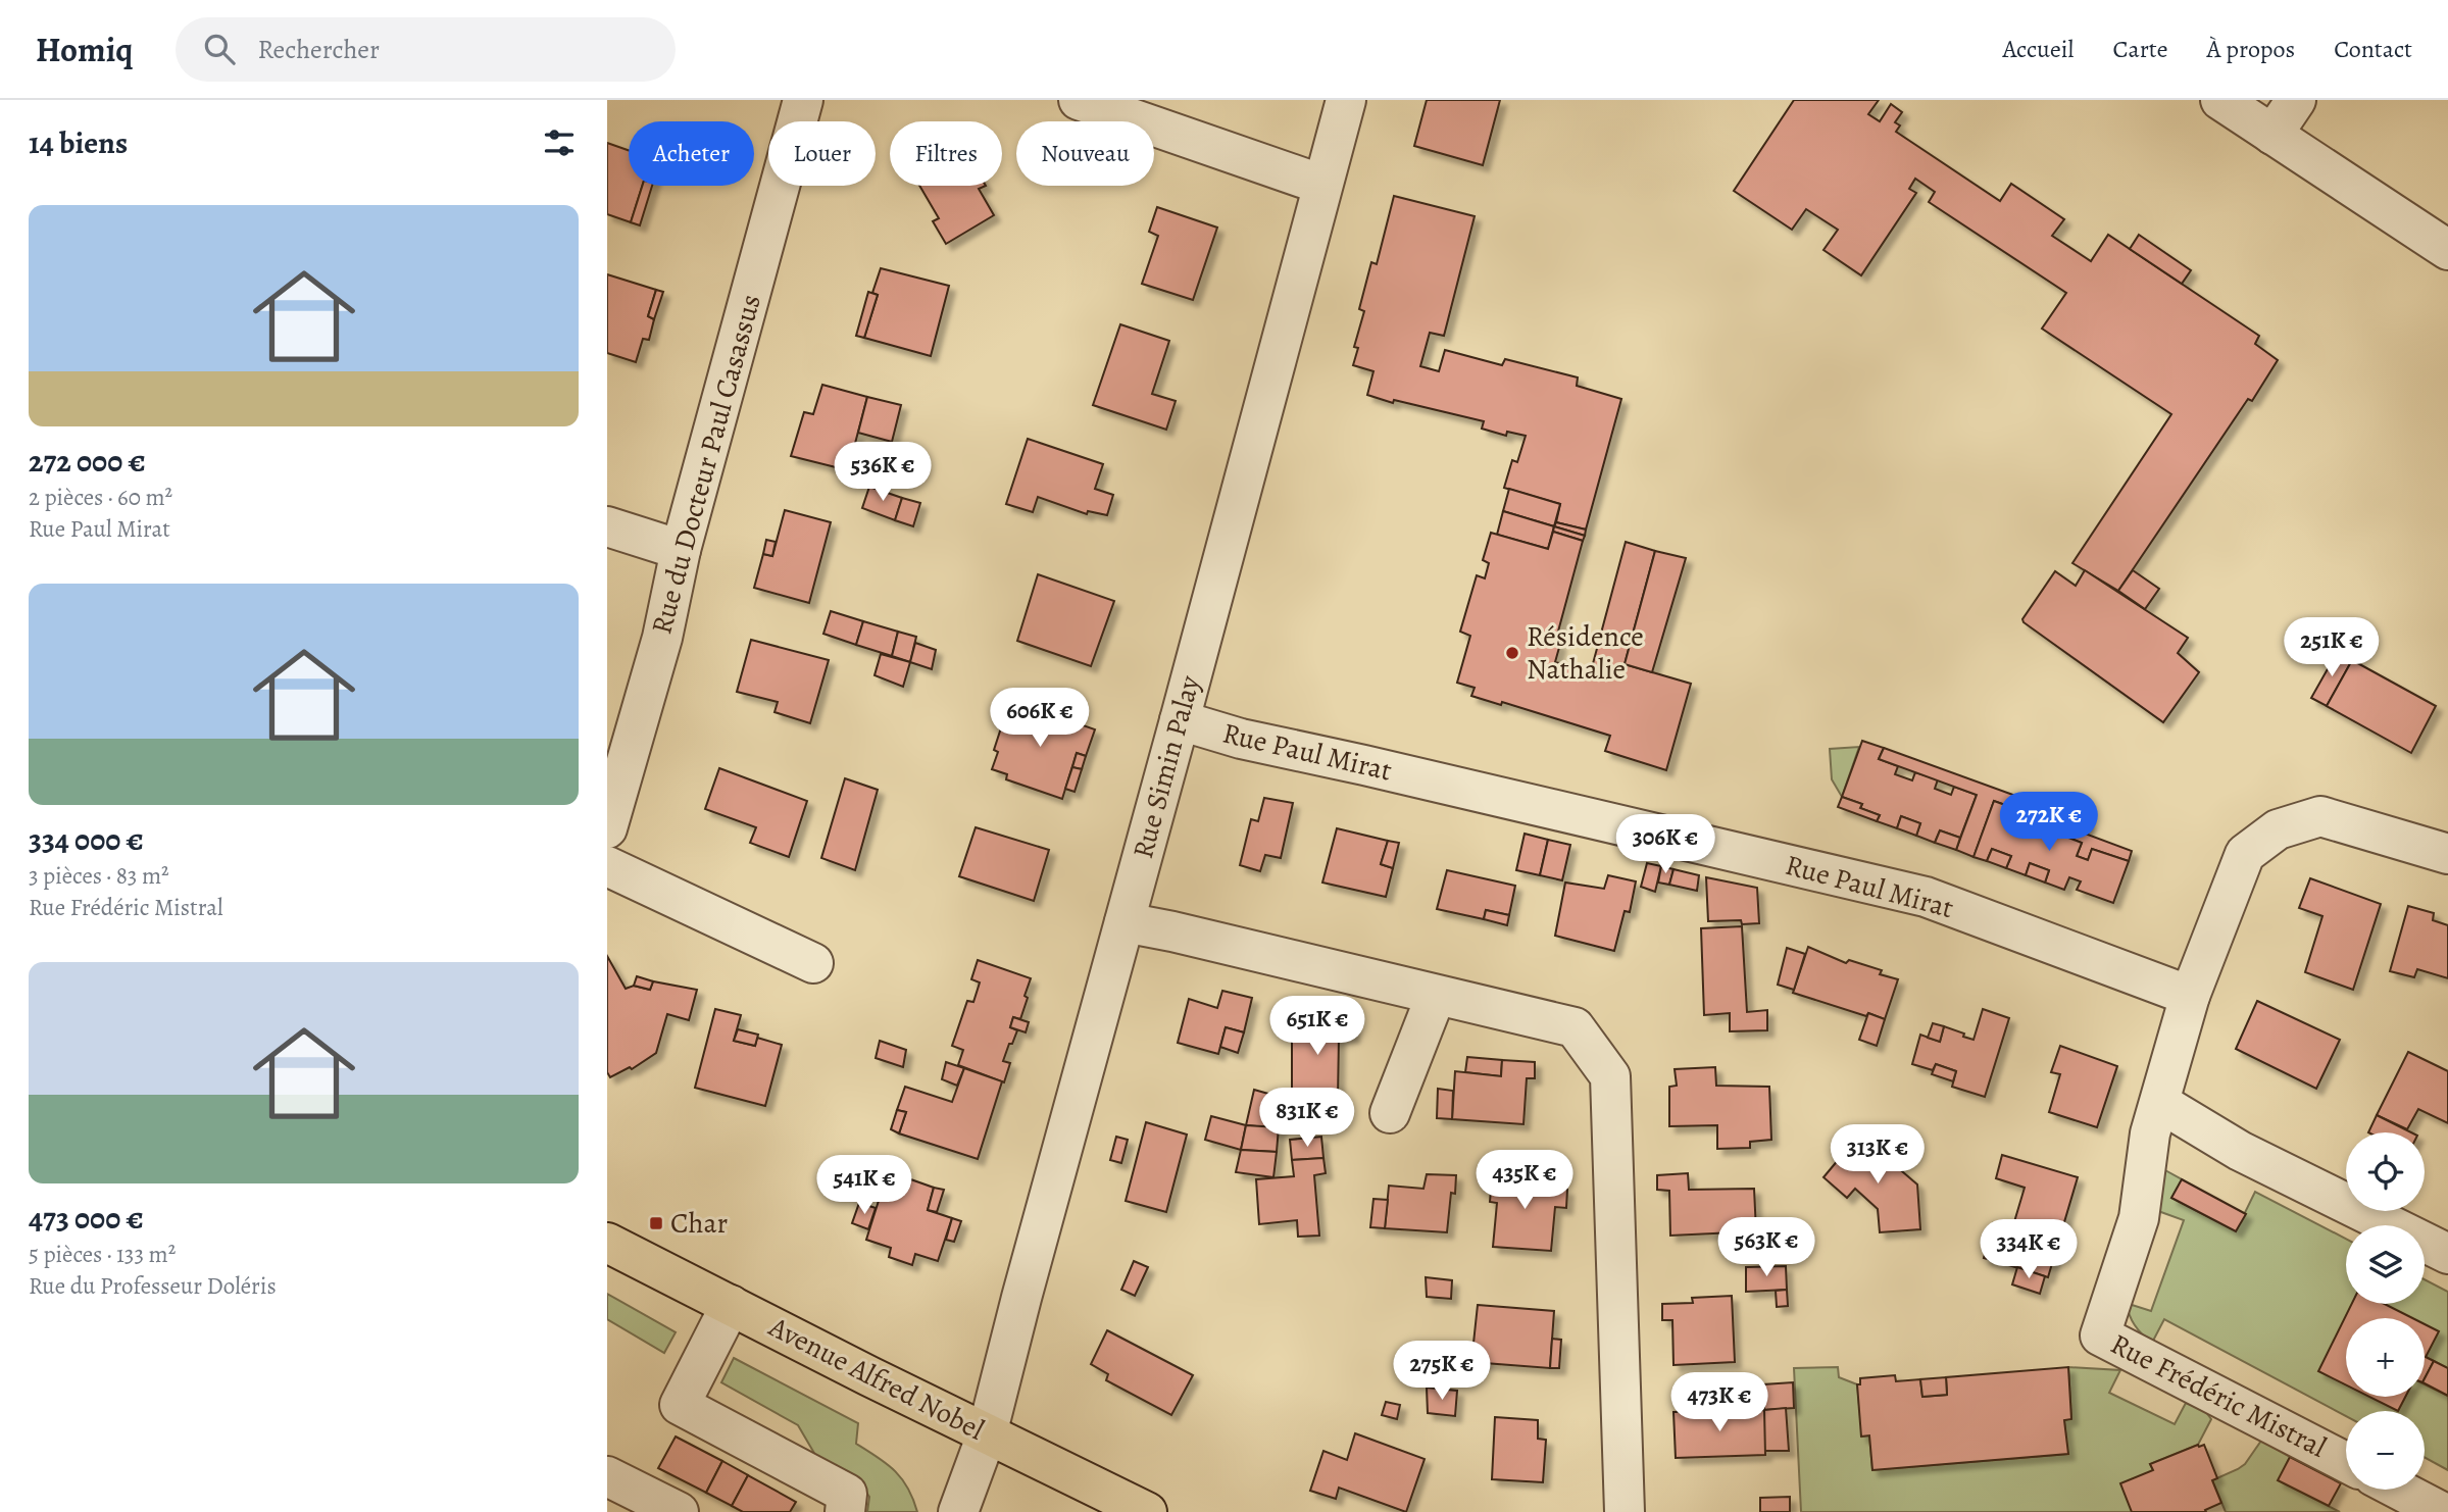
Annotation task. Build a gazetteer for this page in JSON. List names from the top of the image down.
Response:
{
  "streets": {
    "main road": ["Avenue Alfred Nobel"],
    "street": [
      "Rue du Docteur Paul Casassus",
      "Rue Paul Mirat",
      "Rue Simin Palay",
      "Rue Frédéric Mistral"
    ]
  },
  "crossings": [
    ["Rue Paul Mirat", "Rue Simin Palay"],
    ["Rue Paul Mirat", "Rue Frédéric Mistral"],
    ["Rue Simin Palay", "Avenue Alfred Nobel"]
  ],
  "places": {
    "other": ["Résidence Nathalie"],
    "transit": ["Char"]
  },
  "page": {
    "header": "Homiq",
    "search": "Rechercher",
    "nav": [
      "Accueil",
      "Carte",
      "À propos",
      "Contact"
    ],
    "heading": "14 biens",
    "chip": [
      "Acheter",
      "Louer",
      "Filtres",
      "Nouveau"
    ],
    "list": [
      {
        "name": "272 000 €",
        "note": "2 pièces · 60 m² · Rue Paul Mirat"
      },
      {
        "name": "334 000 €",
        "note": "3 pièces · 83 m² · Rue Frédéric Mistral"
      },
      {
        "name": "473 000 €",
        "note": "5 pièces · 133 m² · Rue du Professeur Doléris"
      }
    ],
    "price": [
      "536K €",
      "251K €",
      "606K €",
      "272K €",
      "306K €",
      "651K €",
      "831K €",
      "313K €",
      "435K €",
      "541K €",
      "563K €",
      "334K €",
      "275K €",
      "473K €"
    ],
    "map_buttons": ["+", "−"]
  }
}
